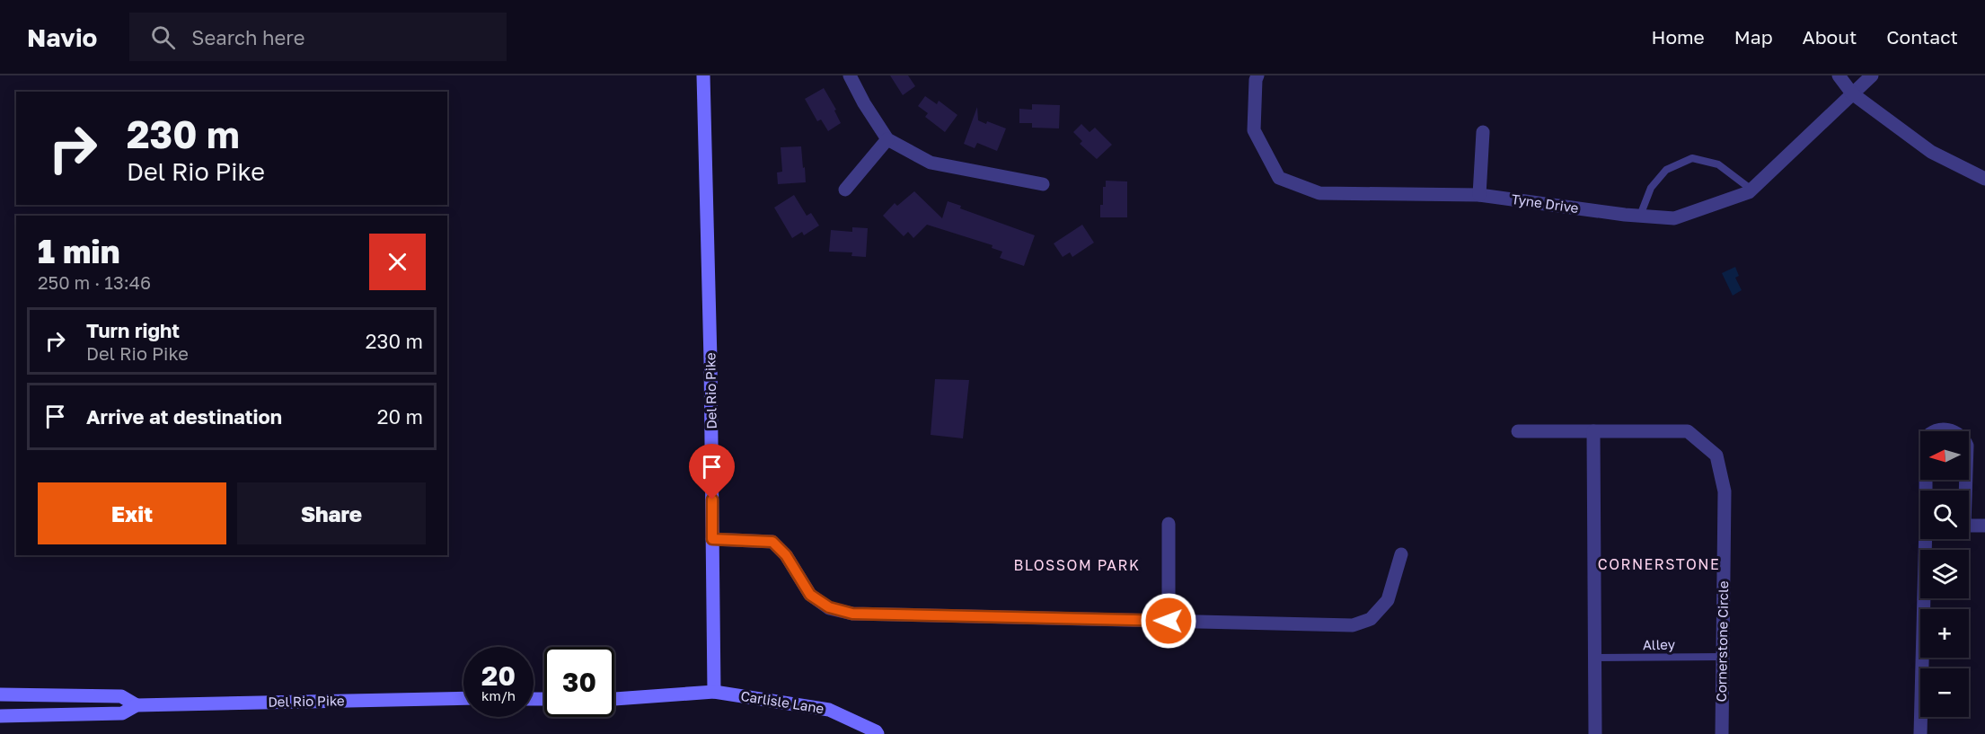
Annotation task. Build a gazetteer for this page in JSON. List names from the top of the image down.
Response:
{
  "streets": {
    "street": [
      "Tyne Drive",
      "Del Rio Pike",
      "Cornerstone Circle",
      "Carlisle Lane"
    ],
    "lane": ["Alley"]
  },
  "crossings": [
    ["Del Rio Pike", "Carlisle Lane"],
    ["Cornerstone Circle", "Alley"]
  ],
  "districts": ["CORNERSTONE", "BLOSSOM PARK"],
  "north": "left",
  "page": {
    "header": "Navio",
    "search": "Search here",
    "nav": [
      "Home",
      "Map",
      "About",
      "Contact"
    ],
    "turn": ["230 m", "Del Rio Pike"],
    "heading": ["1 min", "250 m · 13:46"],
    "list": [
      {
        "name": "Turn right",
        "note": "Del Rio Pike",
        "value": "230 m"
      },
      {
        "name": "Arrive at destination",
        "value": "20 m"
      }
    ],
    "map_buttons": ["+", "−"],
    "buttons": ["Exit", "Share"],
    "speed": "20 km/h",
    "limit": "30"
  }
}
